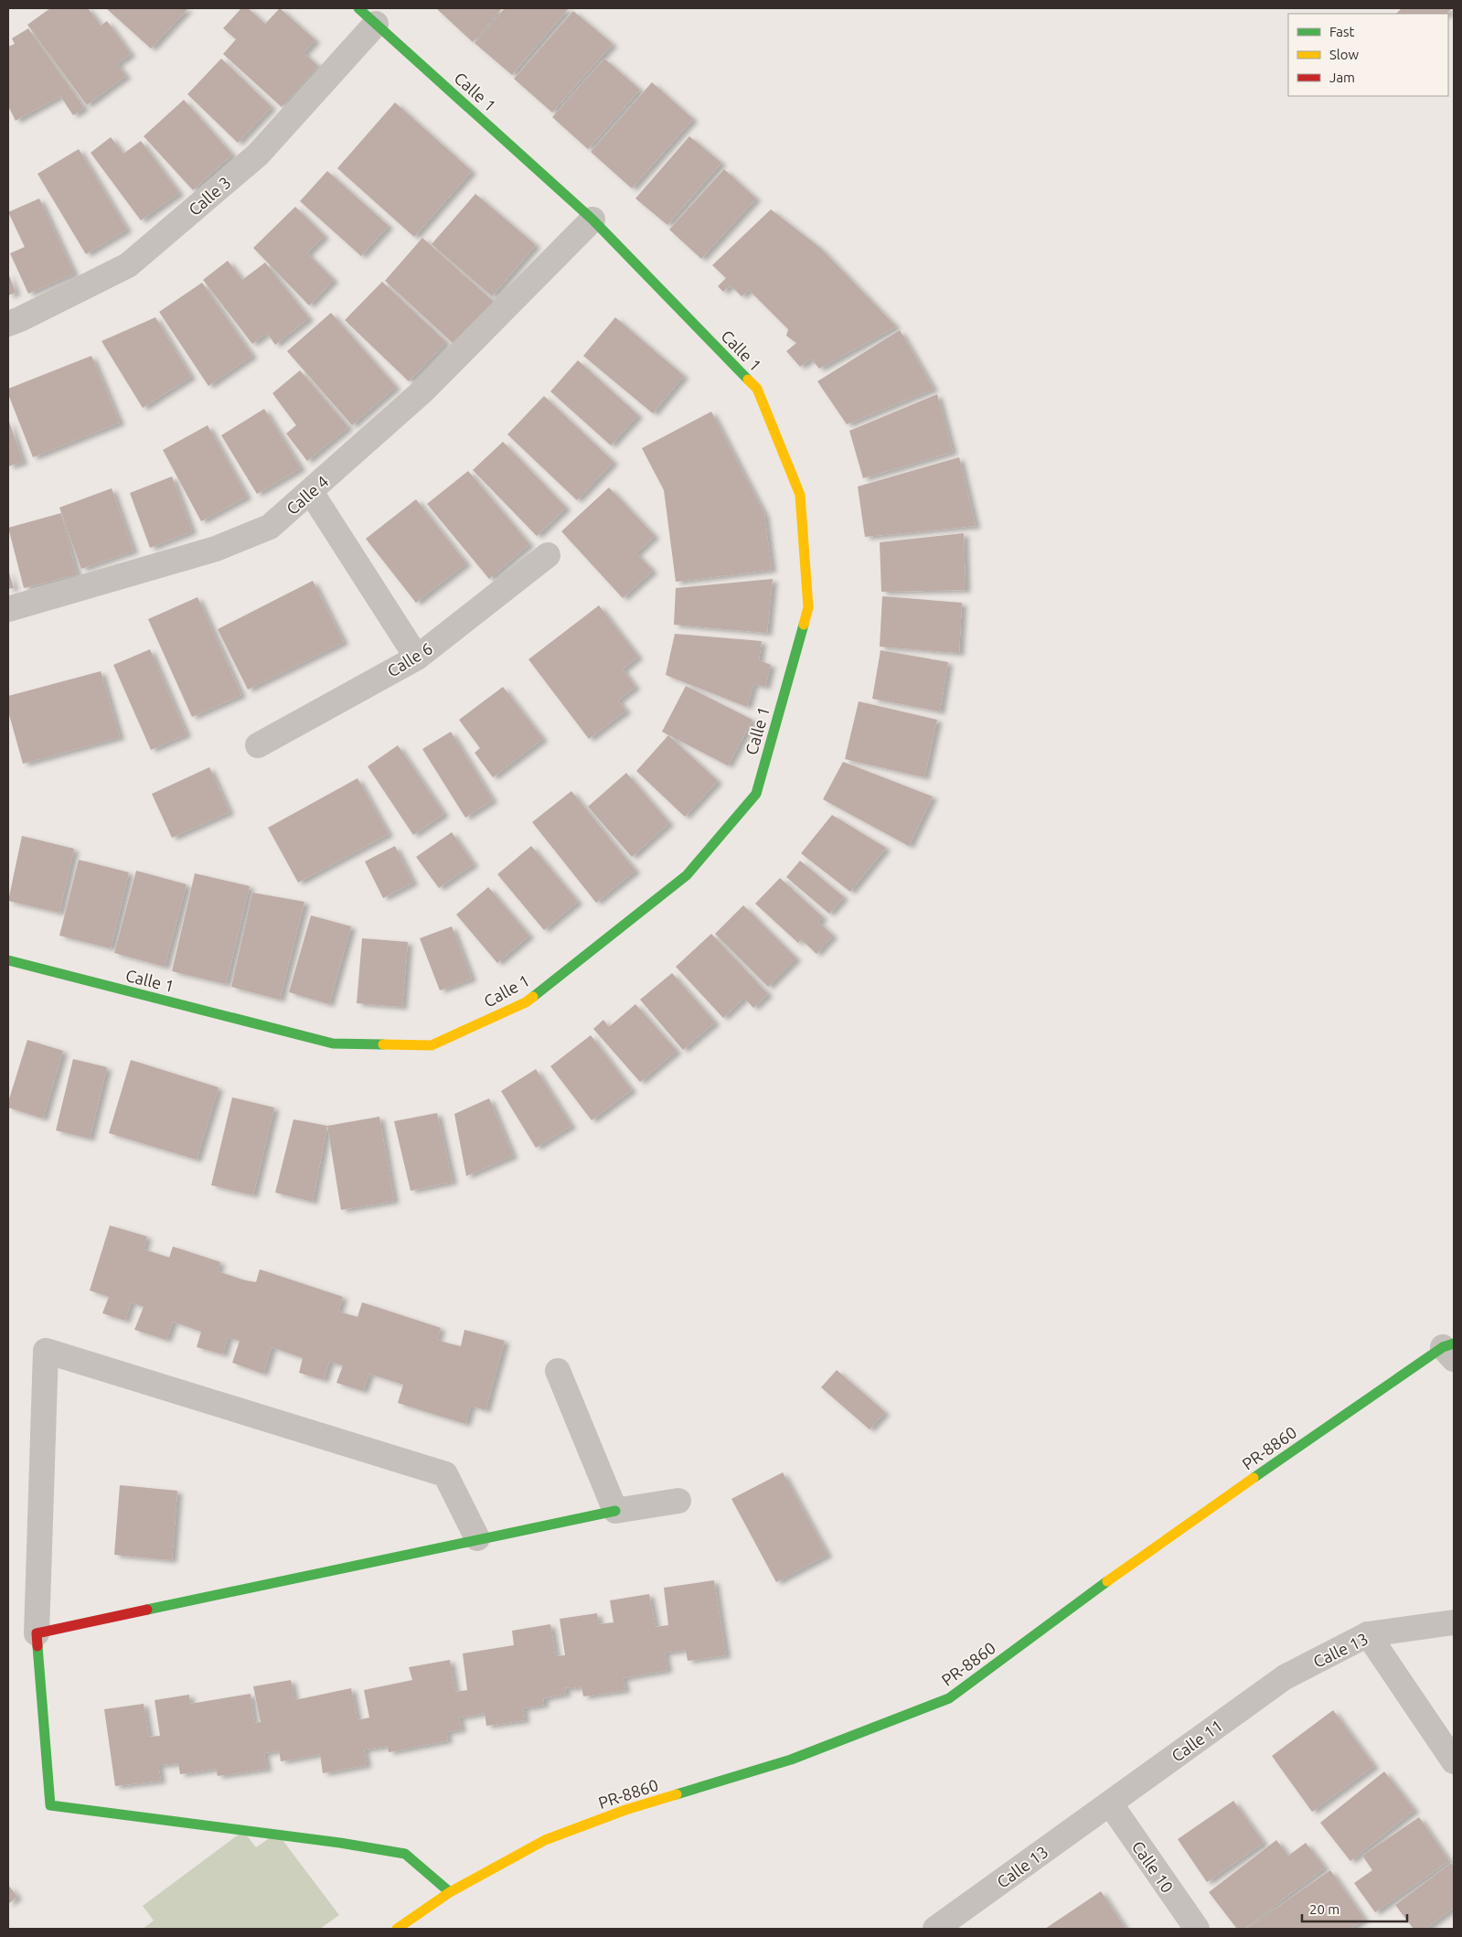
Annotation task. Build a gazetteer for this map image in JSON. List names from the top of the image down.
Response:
{
  "streets": {
    "street": [
      "Calle 1",
      "Calle 3",
      "Calle 4",
      "Calle 6",
      "PR-8860",
      "Calle 13",
      "Calle 11",
      "Calle 10"
    ]
  },
  "crossings": [
    ["Calle 1", "Calle 3"],
    ["Calle 1", "Calle 4"],
    ["Calle 13", "Calle 11"],
    ["Calle 13", "Calle 10"],
    ["Calle 11", "Calle 10"]
  ],
  "legend": ["Fast", "Slow", "Jam"],
  "scale_bar": "20 m"
}
